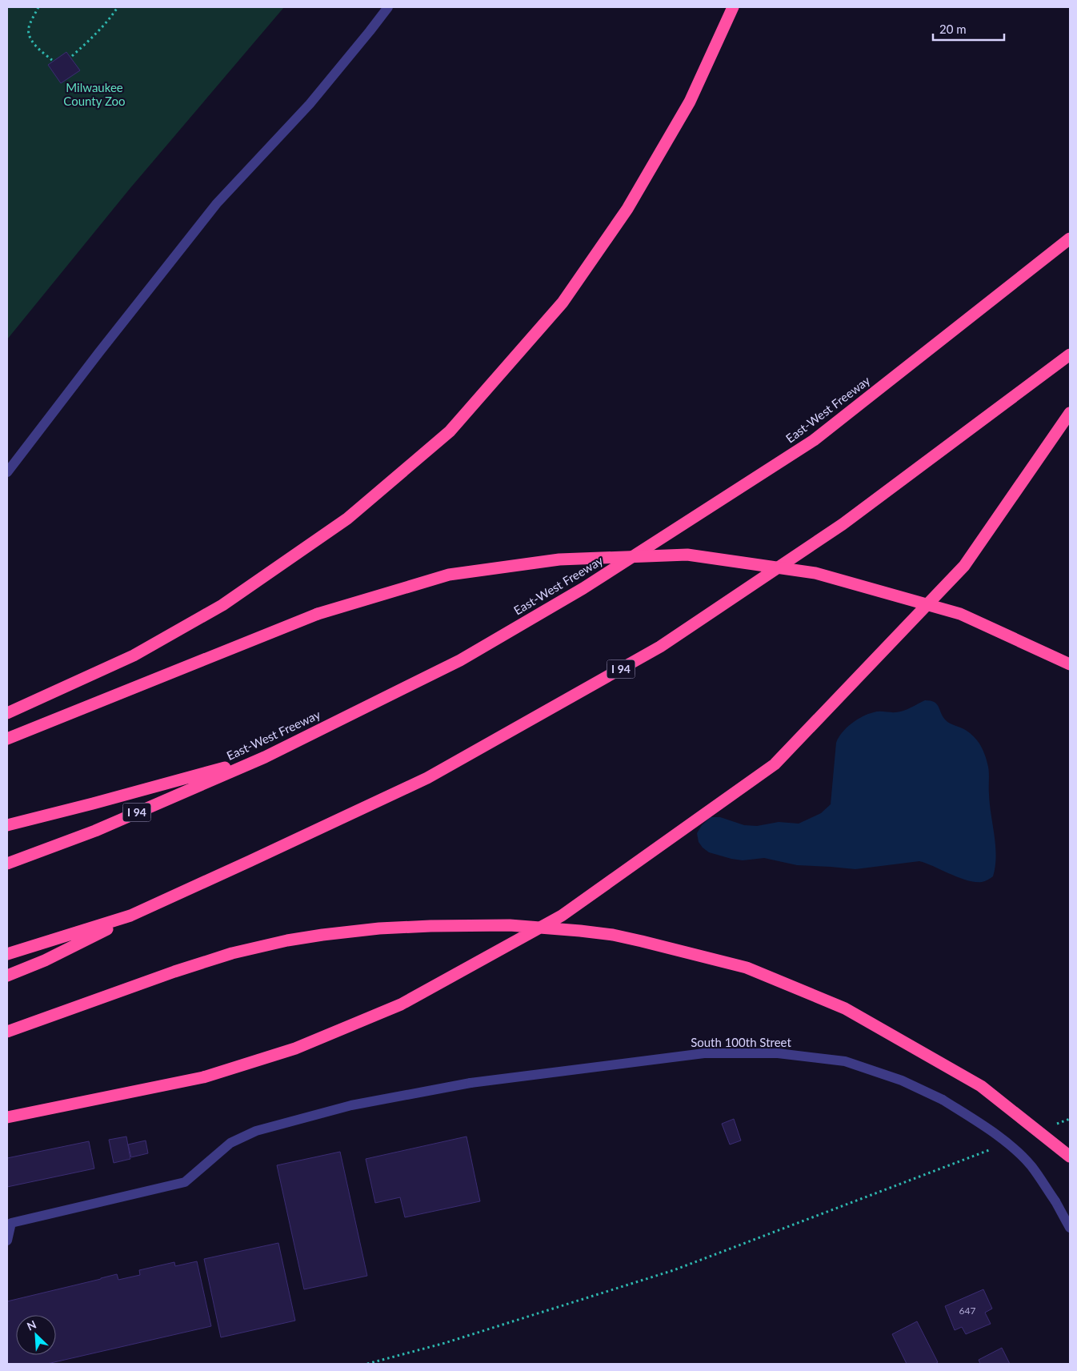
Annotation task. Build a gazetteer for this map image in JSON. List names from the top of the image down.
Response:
{
  "streets": {
    "highway": ["East-West Freeway", "I 94"],
    "street": ["South 100th Street"]
  },
  "parks": ["Milwaukee County Zoo"],
  "house_numbers": ["647"],
  "scale_bar": "20 m",
  "north": "top left"
}
